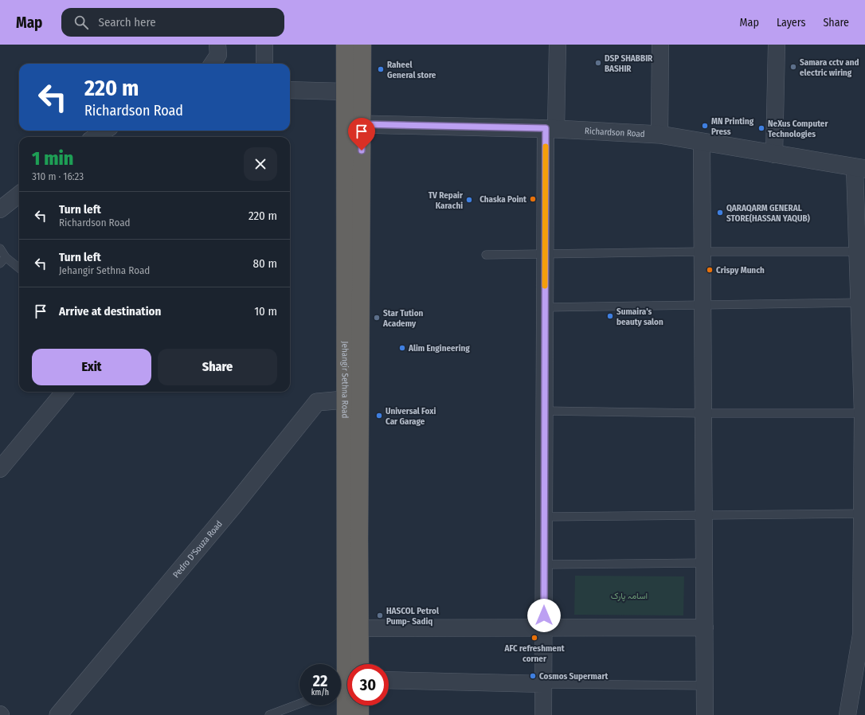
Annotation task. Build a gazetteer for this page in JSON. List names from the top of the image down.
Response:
{
  "streets": {
    "highway": ["Jehangir Sethna Road"],
    "street": ["Richardson Road", "Pedro D'Souza Road"]
  },
  "crossings": [
    ["Richardson Road", "Jehangir Sethna Road"],
    ["Jehangir Sethna Road", "Pedro D'Souza Road"]
  ],
  "parks": ["اسامہ پارک"],
  "places": [
    "DSP SHABBIR BASHIR",
    "Samara cctv and electric wiring",
    "Raheel General store",
    "MN Printing Press",
    "NeXus Computer Technologies",
    "Chaska Point",
    "TV Repair Karachi",
    "QARAQARM GENERAL STORE(HASSAN YAQUB)",
    "Crispy Munch",
    "Sumaira's beauty salon",
    "Star Tution Academy",
    "Alim Engineering",
    "Universal Foxi Car Garage",
    "HASCOL Petrol Pump- Sadiq",
    "AFC refreshment corner",
    "Cosmos Supermart"
  ],
  "page": {
    "header": "Map",
    "search": "Search here",
    "nav": ["Map", "Layers", "Share"],
    "turn": ["220 m", "Richardson Road"],
    "heading": ["1 min", "310 m · 16:23"],
    "list": [
      {
        "name": "Turn left",
        "note": "Richardson Road",
        "value": "220 m"
      },
      {
        "name": "Turn left",
        "note": "Jehangir Sethna Road",
        "value": "80 m"
      },
      {
        "name": "Arrive at destination",
        "value": "10 m"
      }
    ],
    "buttons": ["Exit", "Share"],
    "speed": "22 km/h",
    "limit": "30"
  }
}
